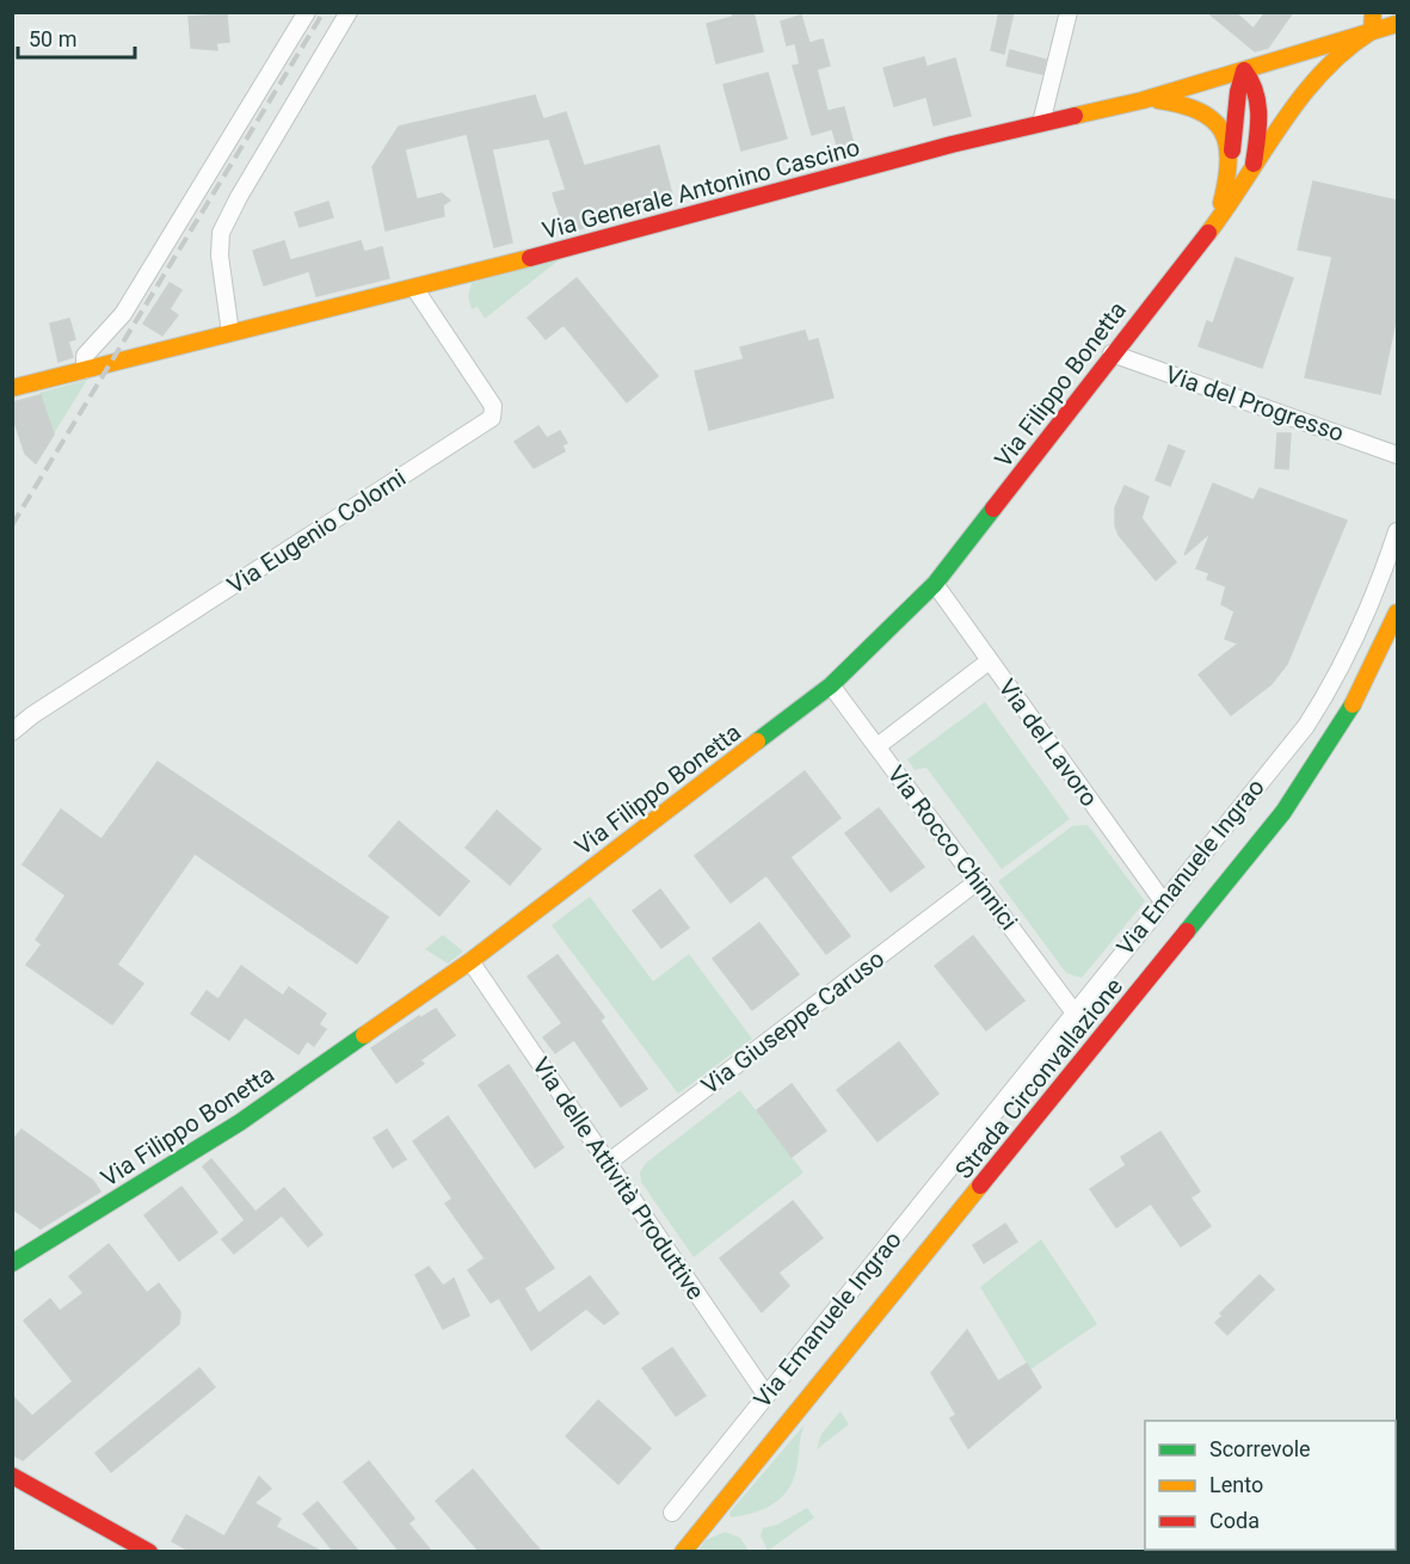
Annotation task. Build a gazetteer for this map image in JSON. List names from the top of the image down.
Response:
{
  "streets": {
    "main road": ["Via Generale Antonino Cascino", "Via Filippo Bonetta", "Strada Circonvallazione"],
    "street": [
      "Via del Progresso",
      "Via Eugenio Colorni",
      "Via del Lavoro",
      "Via Rocco Chinnici",
      "Via Emanuele Ingrao",
      "Via Giuseppe Caruso",
      "Via delle Attività Produttive"
    ]
  },
  "crossings": [
    ["Via Generale Antonino Cascino", "Via Filippo Bonetta"],
    ["Via Generale Antonino Cascino", "Via Eugenio Colorni"],
    ["Via Filippo Bonetta", "Via del Progresso"],
    ["Via Filippo Bonetta", "Via del Lavoro"],
    ["Via Filippo Bonetta", "Via Rocco Chinnici"],
    ["Via Filippo Bonetta", "Via delle Attività Produttive"],
    ["Via del Lavoro", "Via Emanuele Ingrao"],
    ["Via Rocco Chinnici", "Via Emanuele Ingrao"],
    ["Via Rocco Chinnici", "Via Giuseppe Caruso"],
    ["Via Emanuele Ingrao", "Via delle Attività Produttive"],
    ["Via Giuseppe Caruso", "Via delle Attività Produttive"]
  ],
  "legend": ["Scorrevole", "Lento", "Coda"],
  "scale_bar": "50 m"
}
